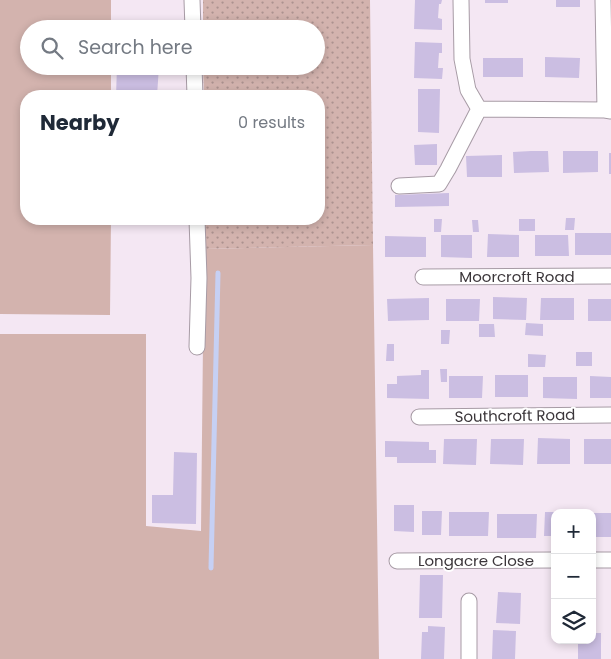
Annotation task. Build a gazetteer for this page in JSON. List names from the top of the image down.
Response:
{
  "streets": {
    "street": ["Moorcroft Road", "Southcroft Road", "Longacre Close"]
  },
  "page": {
    "search": "Search here",
    "heading": ["Nearby", "0 results"],
    "map_buttons": ["+", "−"]
  }
}
